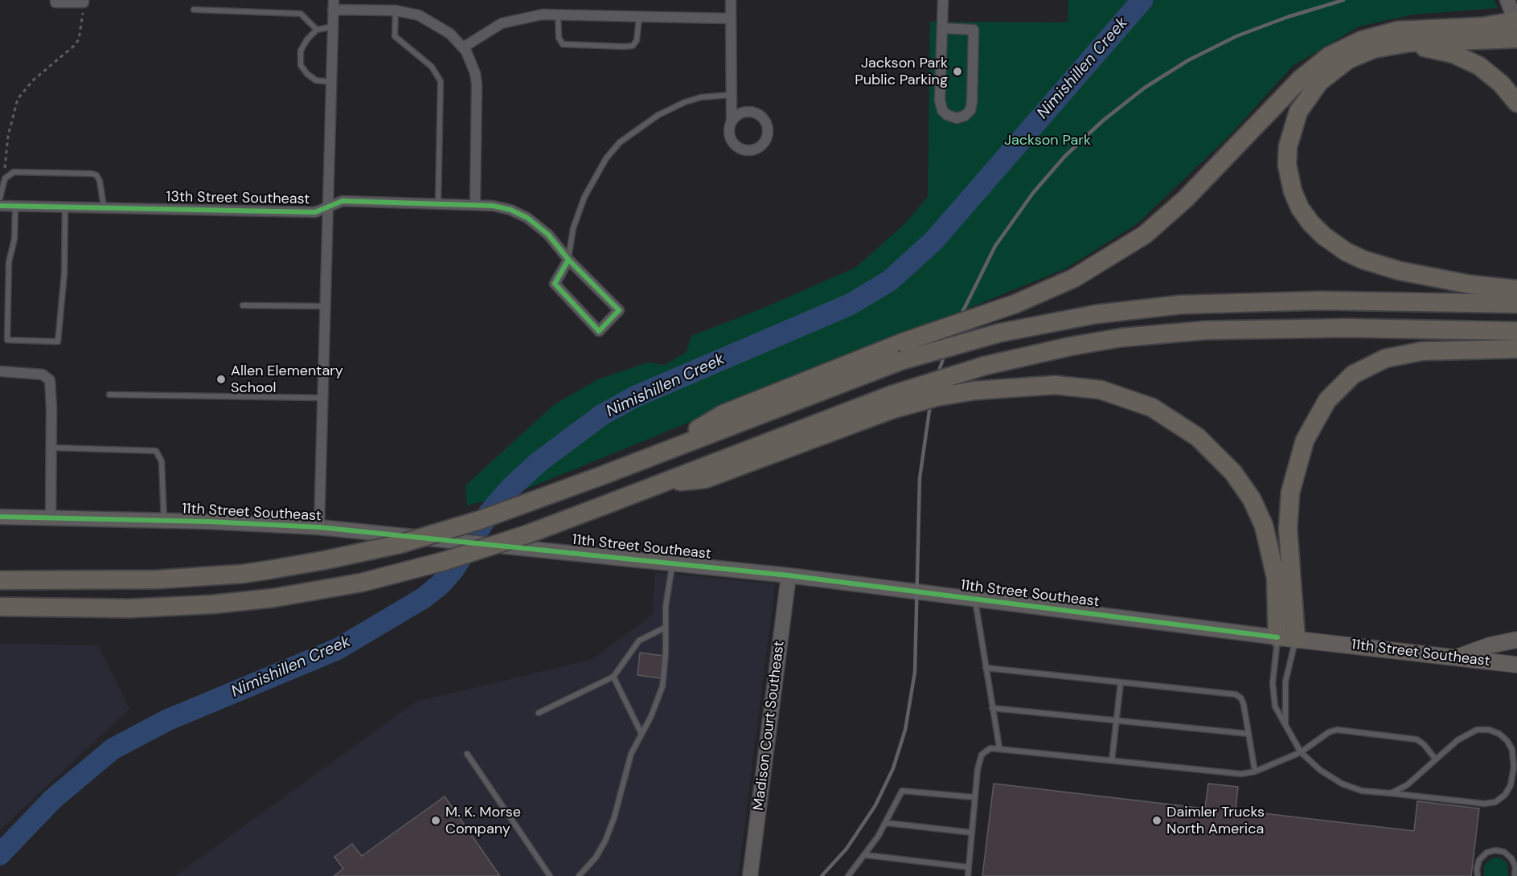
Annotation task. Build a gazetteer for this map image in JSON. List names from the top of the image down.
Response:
{
  "streets": {
    "main road": ["11th Street Southeast"],
    "street": ["13th Street Southeast", "Madison Court Southeast"]
  },
  "crossings": [
    ["11th Street Southeast", "Madison Court Southeast"]
  ],
  "water": ["Nimishillen Creek"],
  "parks": ["Jackson Park"],
  "places": [
    "Jackson Park Public Parking",
    "Allen Elementary School",
    "M. K. Morse Company",
    "Daimler Trucks North America"
  ]
}
